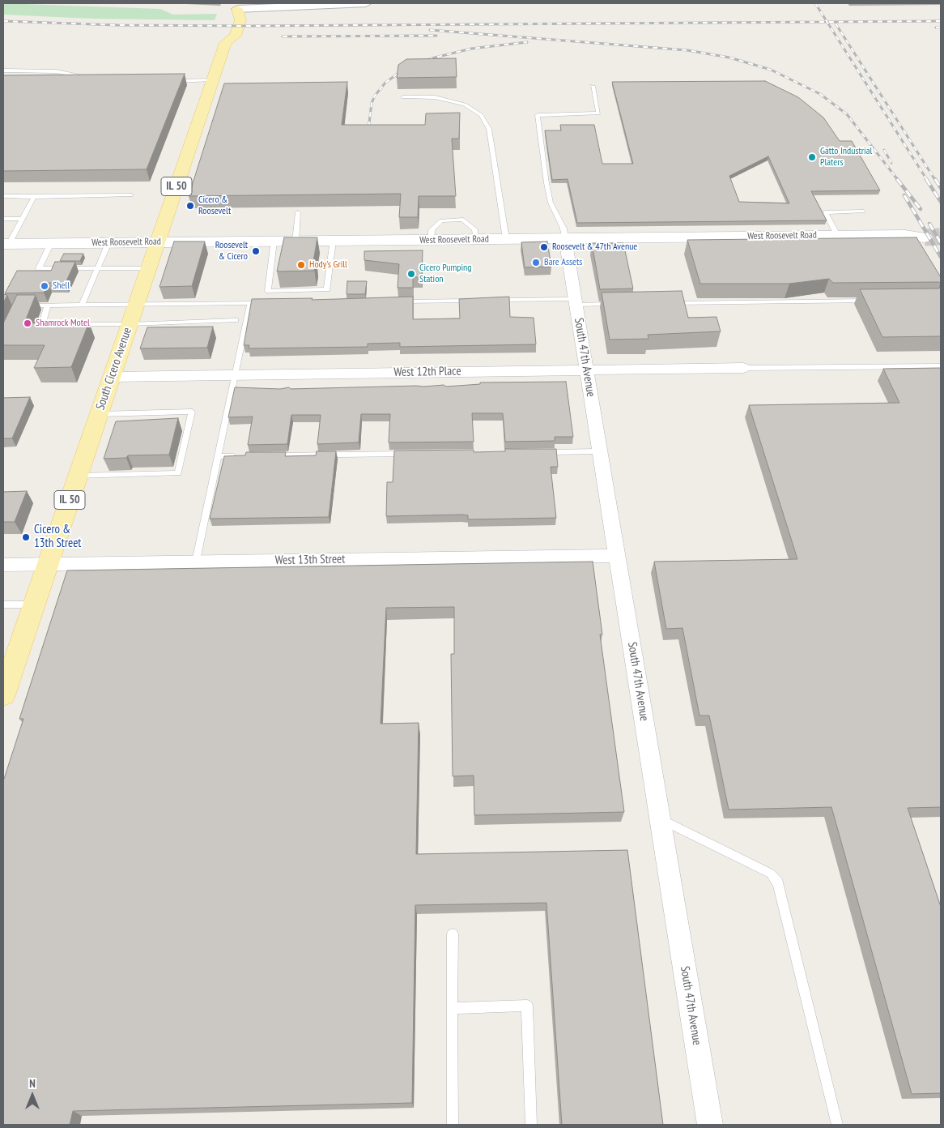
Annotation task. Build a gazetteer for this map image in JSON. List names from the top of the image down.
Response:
{
  "streets": {
    "main road": ["IL 50", "West Roosevelt Road", "South Cicero Avenue"],
    "street": ["South 47th Avenue", "West 12th Place", "West 13th Street"]
  },
  "crossings": [
    ["West Roosevelt Road", "South 47th Avenue"],
    ["West Roosevelt Road", "South Cicero Avenue"],
    ["South 47th Avenue", "West 12th Place"],
    ["South 47th Avenue", "West 13th Street"],
    ["South Cicero Avenue", "West 12th Place"],
    ["South Cicero Avenue", "West 13th Street"]
  ],
  "places": [
    "Gatto Industrial Platers",
    "Cicero & Roosevelt",
    "Roosevelt & 47th Avenue",
    "Roosevelt & Cicero",
    "Bare Assets",
    "Hody's Grill",
    "Cicero Pumping Station",
    "Shell",
    "Shamrock Motel",
    "Cicero & 13th Street"
  ],
  "north": "top"
}
